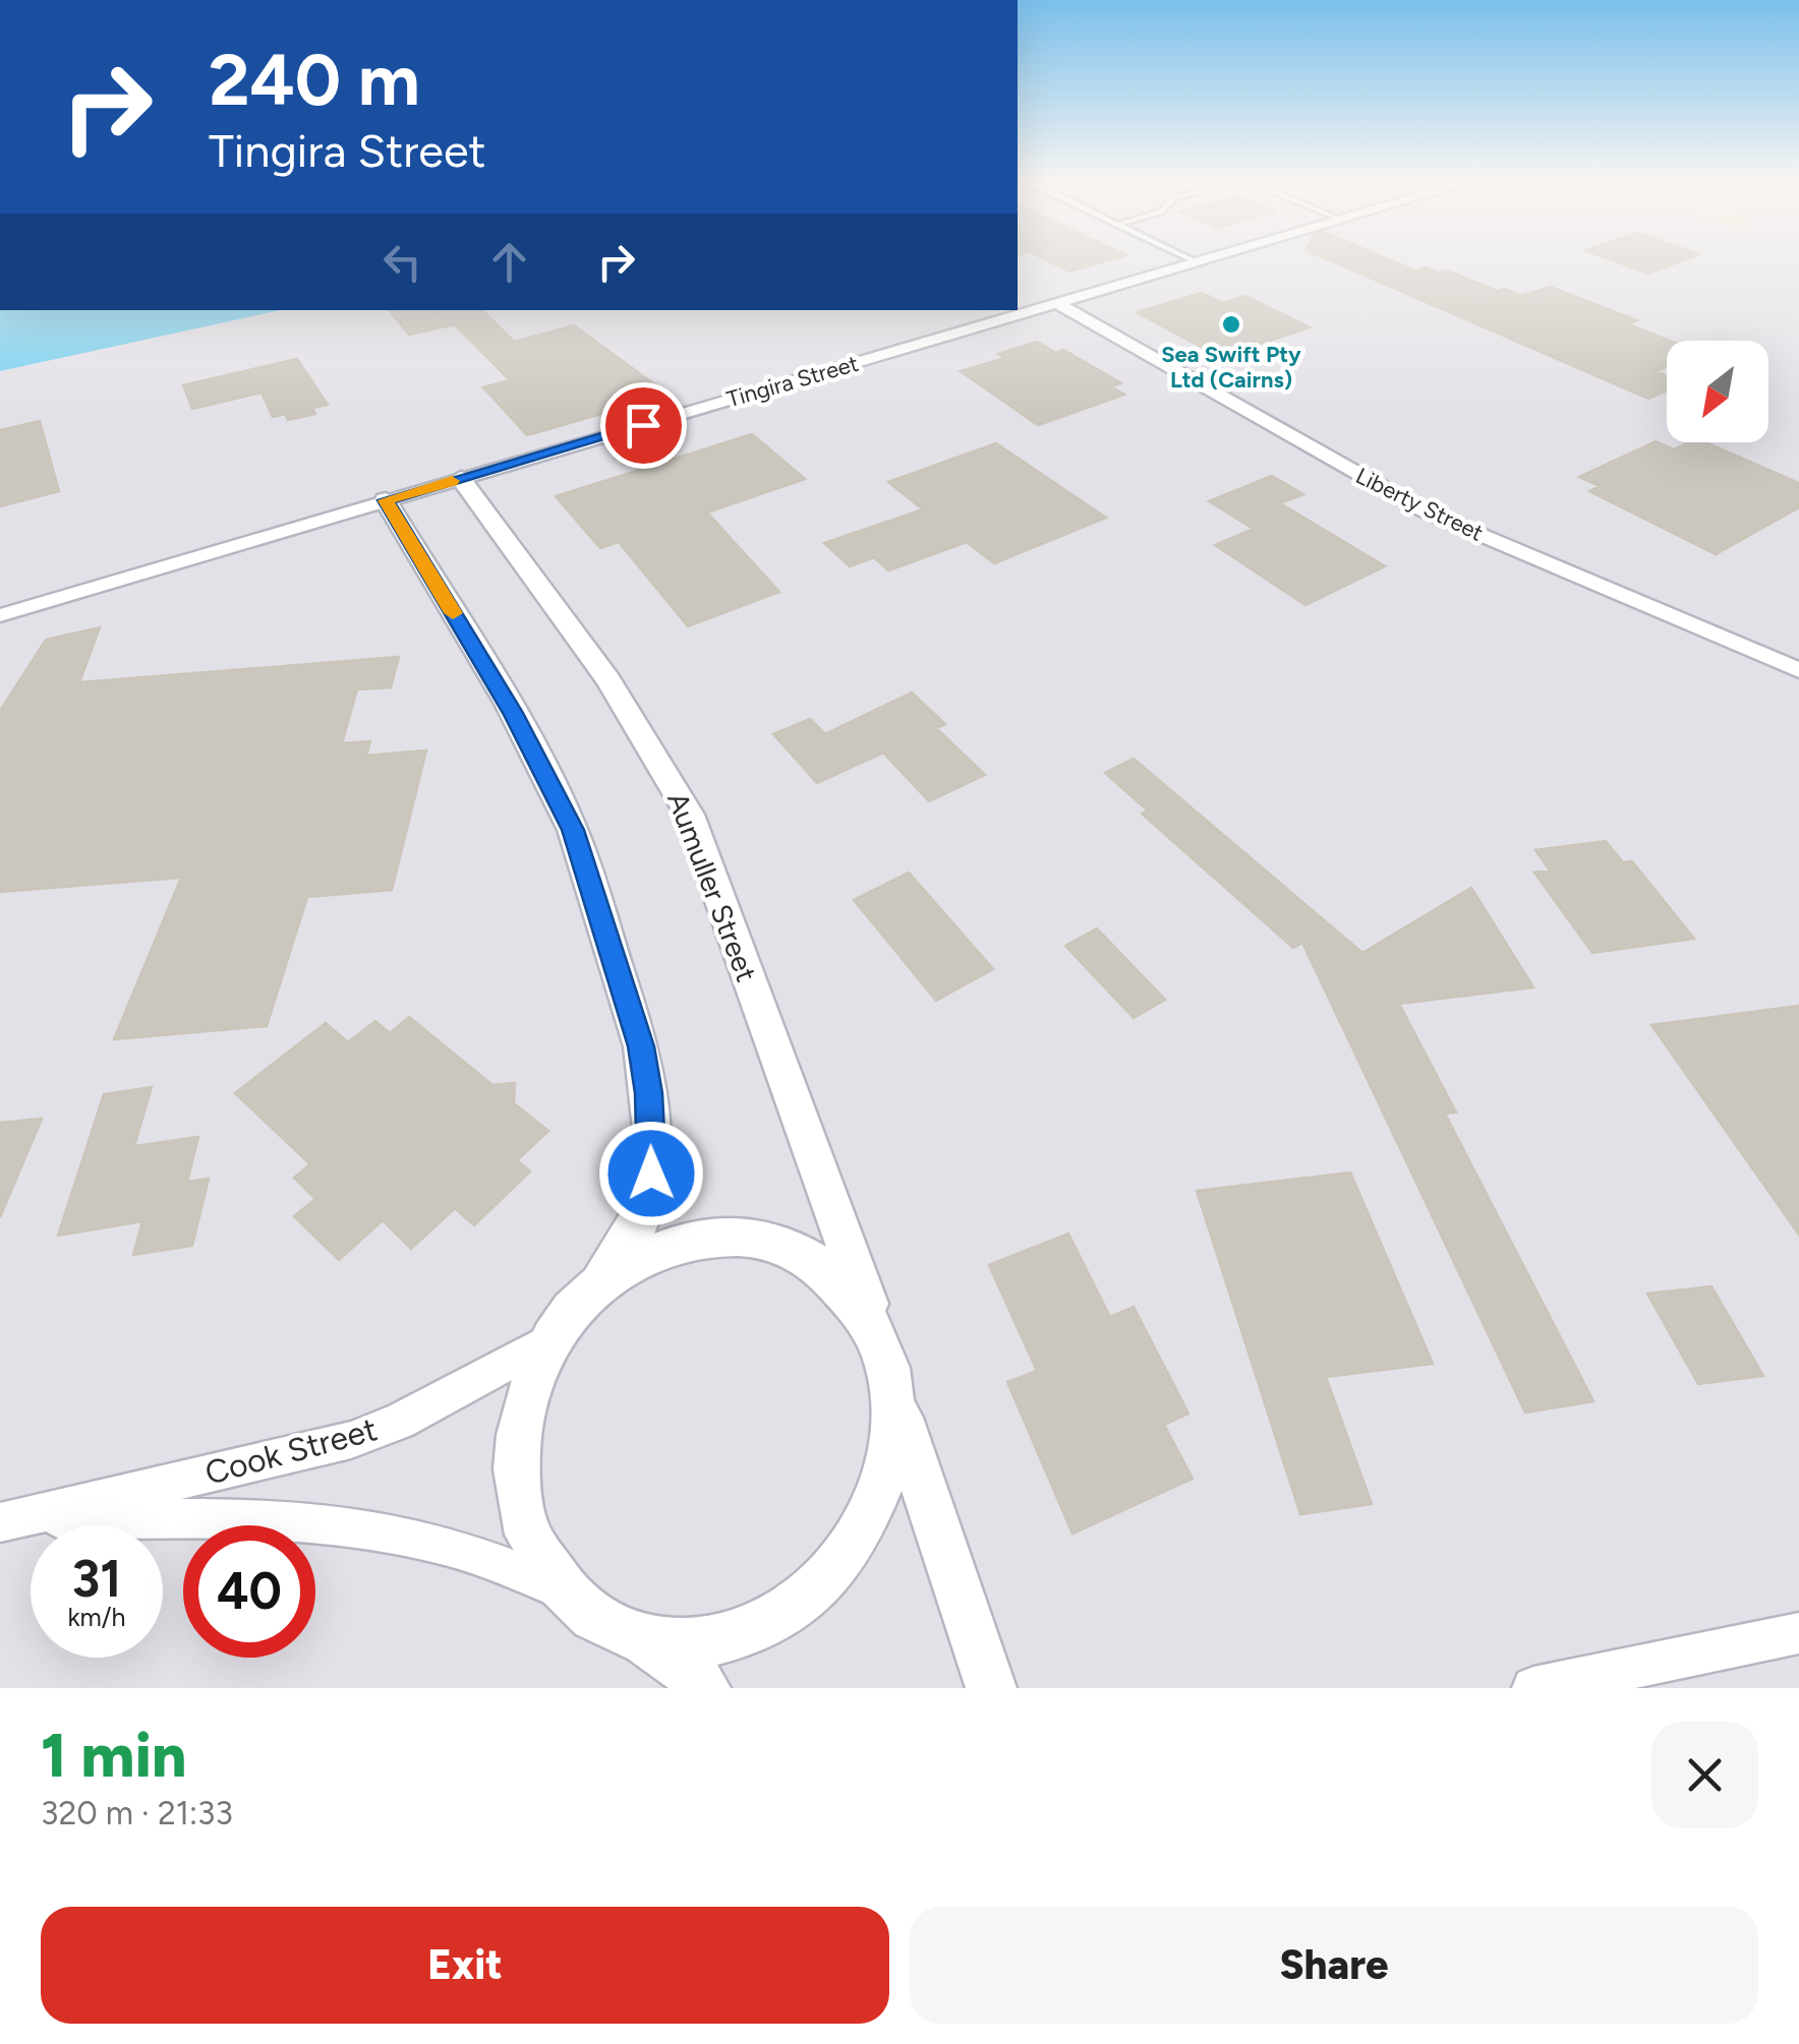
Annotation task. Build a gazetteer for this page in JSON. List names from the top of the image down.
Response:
{
  "streets": {
    "street": [
      "Tingira Street",
      "Liberty Street",
      "Aumuller Street",
      "Cook Street"
    ]
  },
  "crossings": [
    ["Tingira Street", "Liberty Street"],
    ["Tingira Street", "Aumuller Street"]
  ],
  "places": ["Sea Swift Pty Ltd (Cairns)"],
  "north": "bottom left",
  "page": {
    "turn": ["240 m", "Tingira Street"],
    "speed": "31 km/h",
    "limit": "40",
    "heading": ["1 min", "320 m · 21:33"],
    "buttons": ["Exit", "Share"]
  }
}
